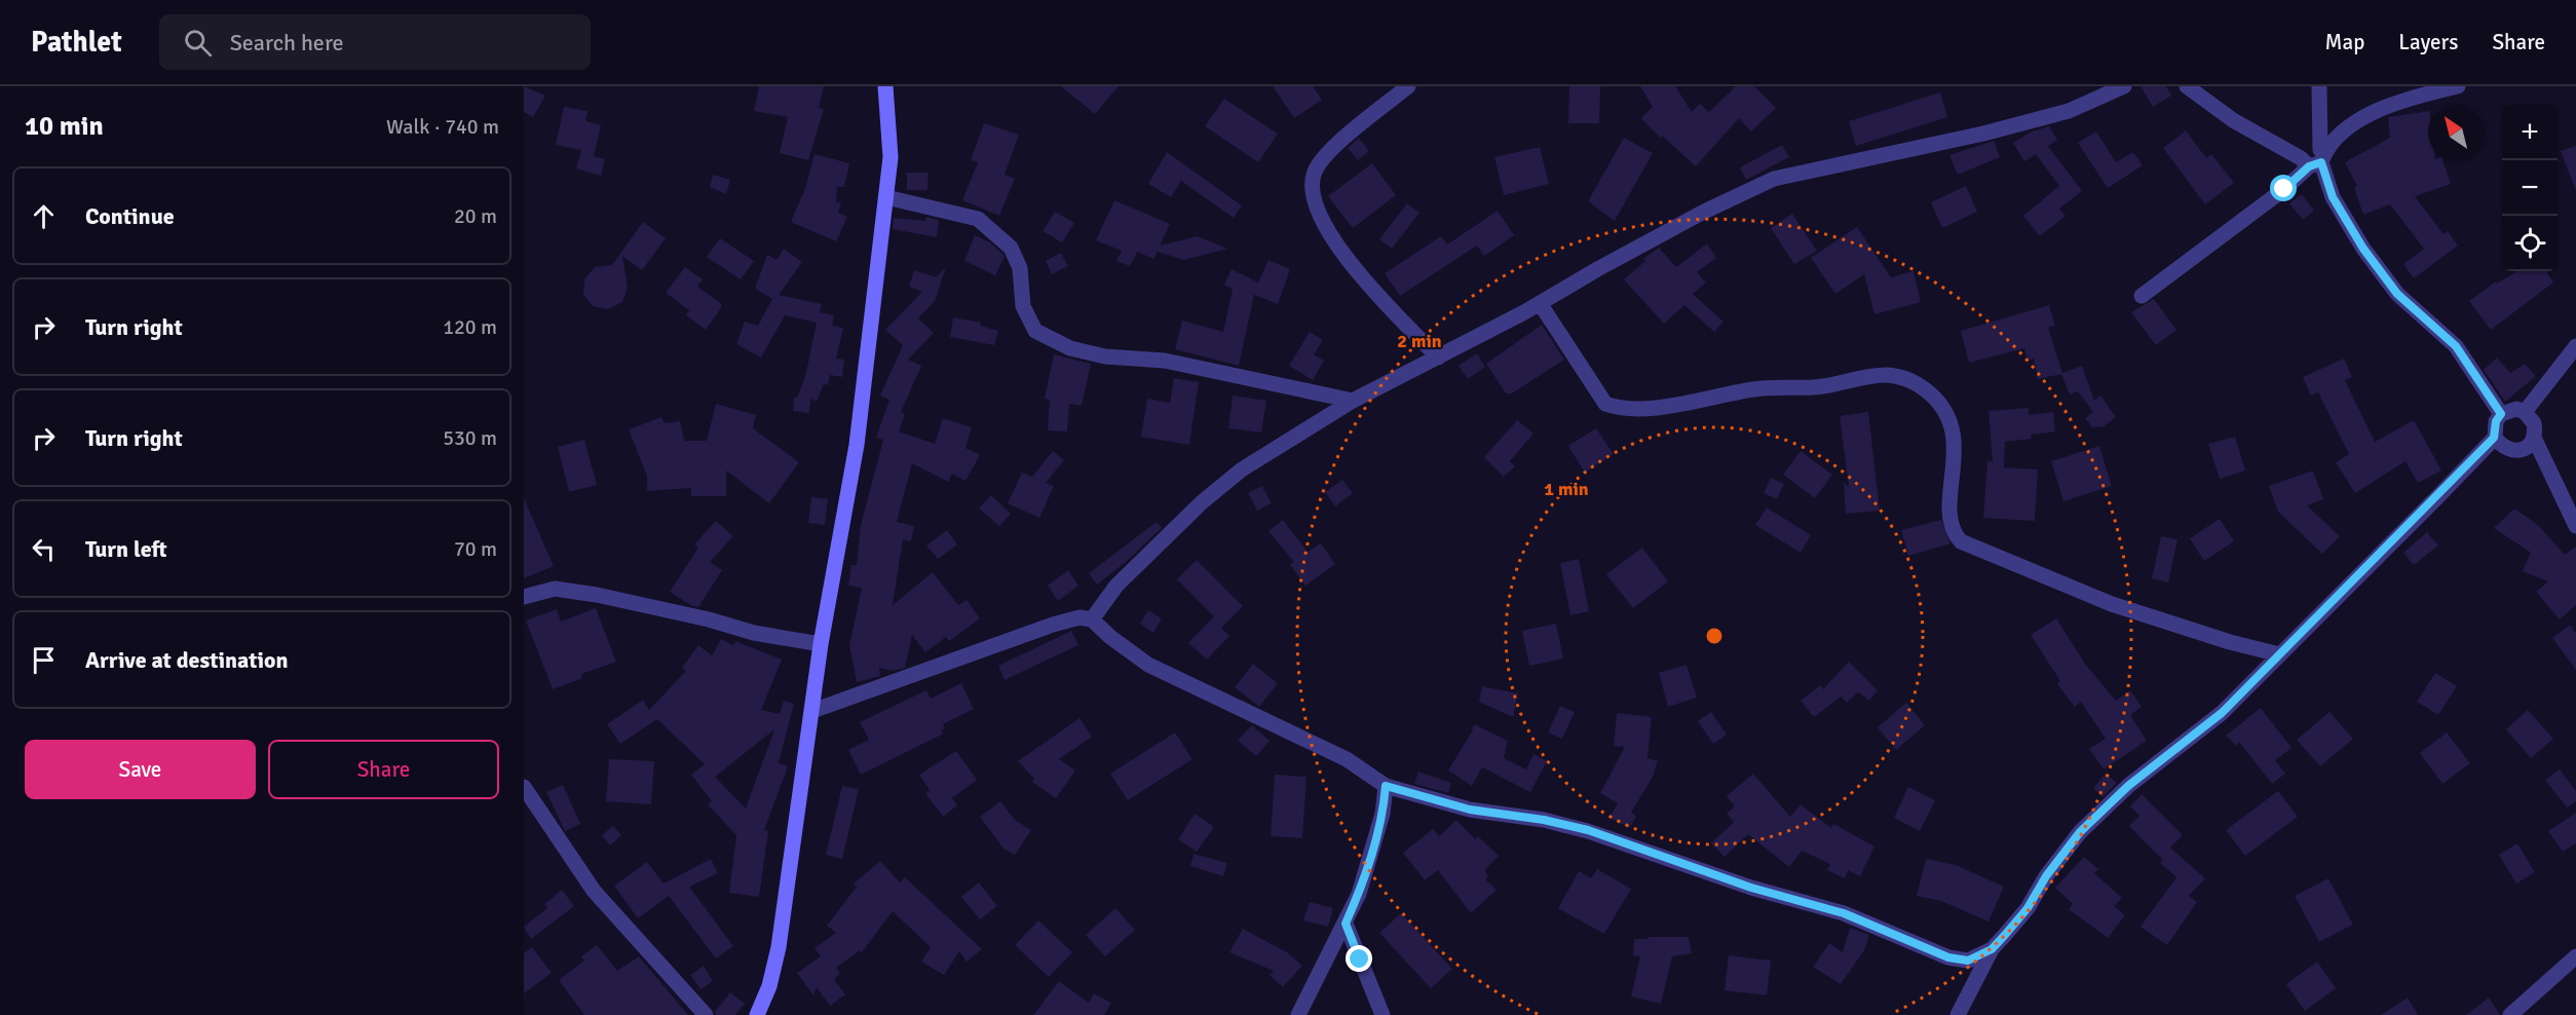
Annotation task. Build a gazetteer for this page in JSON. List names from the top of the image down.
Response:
{
  "north": "top left",
  "page": {
    "header": "Pathlet",
    "search": "Search here",
    "nav": ["Map", "Layers", "Share"],
    "heading": ["10 min", "Walk · 740 m"],
    "map_buttons": ["+", "−"],
    "list": [
      ["Continue", "20 m"],
      ["Turn right", "120 m"],
      ["Turn right", "530 m"],
      ["Turn left", "70 m"],
      "Arrive at destination"
    ],
    "buttons": ["Save", "Share"]
  },
  "rings": ["2 min", "1 min"]
}
